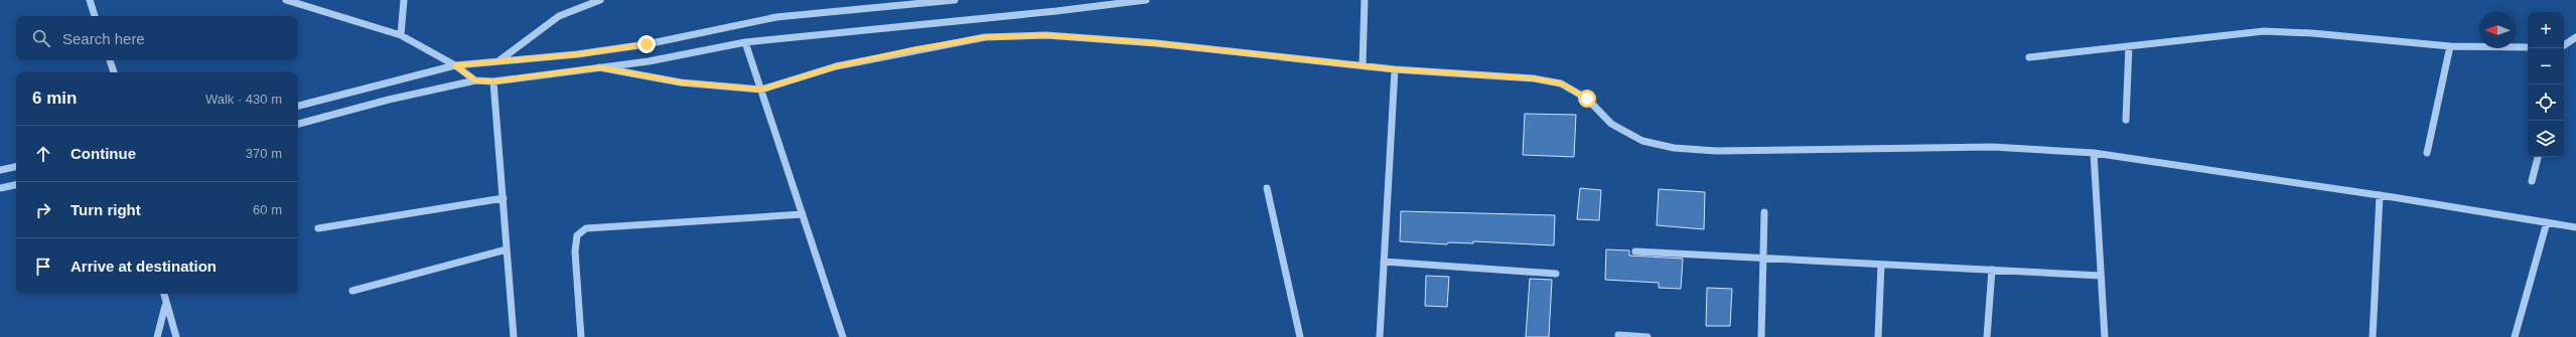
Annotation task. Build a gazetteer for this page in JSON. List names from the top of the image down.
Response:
{
  "north": "left",
  "page": {
    "map_buttons": ["+", "−"],
    "search": "Search here",
    "heading": ["6 min", "Walk · 430 m"],
    "list": [
      ["Continue", "370 m"],
      ["Turn right", "60 m"],
      "Arrive at destination"
    ]
  }
}
